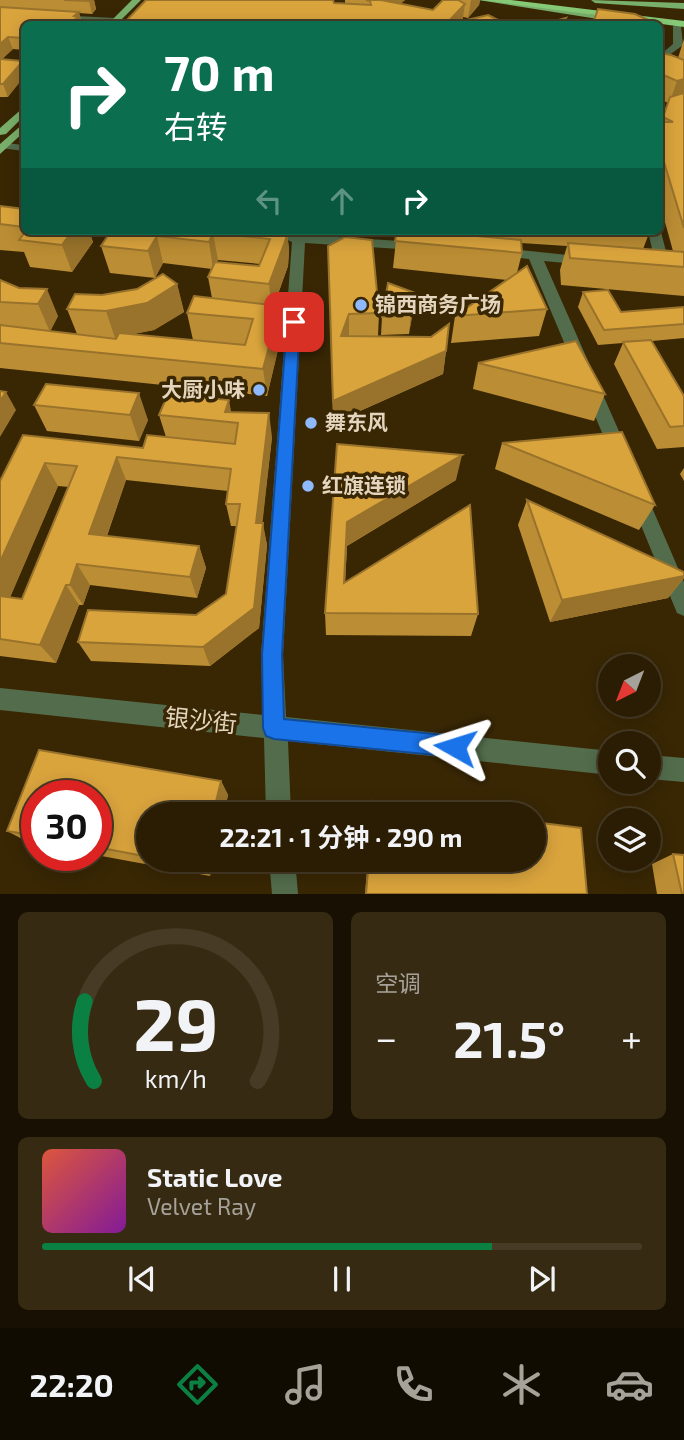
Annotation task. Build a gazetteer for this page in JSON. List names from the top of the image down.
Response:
{
  "streets": {
    "street": ["银沙街"]
  },
  "places": [
    "锦西商务广场",
    "大厨小味",
    "舞东风",
    "红旗连锁"
  ],
  "north": "bottom left",
  "page": {
    "turn": ["70 m", "右转"],
    "limit": "30",
    "trip": "22:21 · 1 分钟 · 290 m",
    "tile": "空调",
    "heat": ["−", "21.5°", "+"],
    "song": ["Static Love", "Velvet Ray"],
    "tabs": "22:20",
    "gauge": ["29", "km/h"]
  }
}
